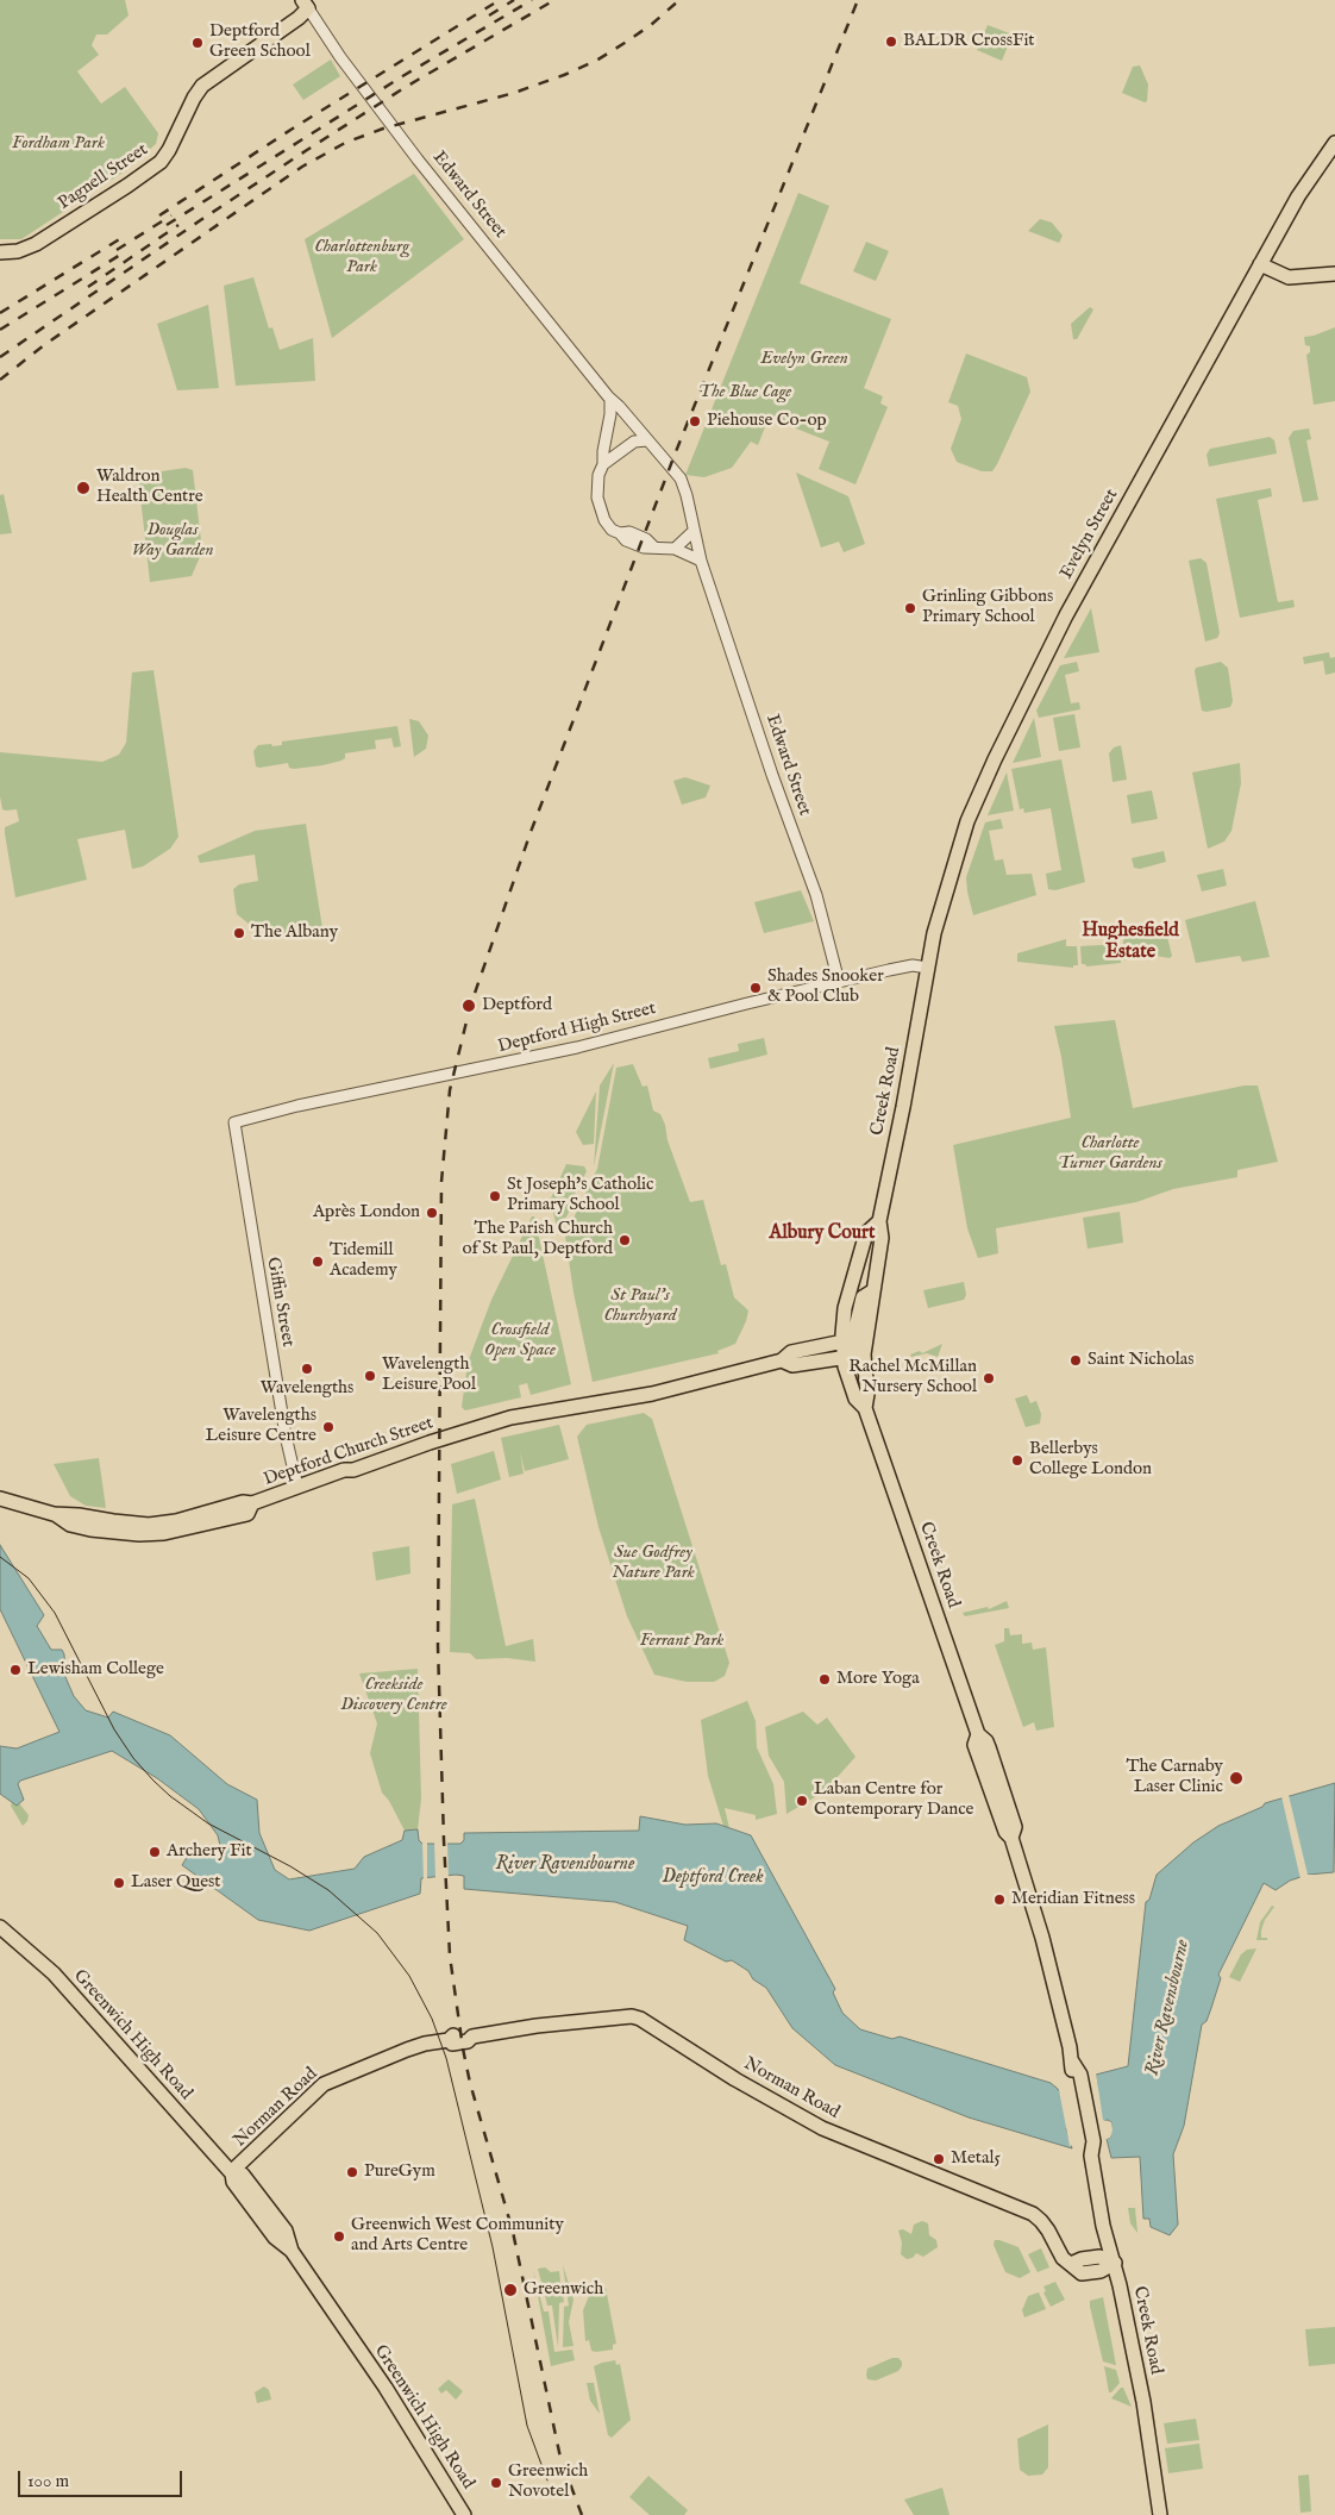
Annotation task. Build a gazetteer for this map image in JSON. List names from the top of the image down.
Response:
{
  "streets": {
    "main road": [
      "Pagnell Street",
      "Evelyn Street",
      "Creek Road",
      "Deptford Church Street",
      "Greenwich High Road",
      "Norman Road"
    ],
    "street": ["Edward Street", "Deptford High Street", "Giffin Street"]
  },
  "crossings": [
    ["Pagnell Street", "Edward Street"],
    ["Edward Street", "Deptford High Street"],
    ["Evelyn Street", "Deptford High Street"],
    ["Evelyn Street", "Creek Road"],
    ["Deptford High Street", "Creek Road"],
    ["Deptford High Street", "Giffin Street"],
    ["Creek Road", "Norman Road"],
    ["Giffin Street", "Deptford Church Street"],
    ["Greenwich High Road", "Norman Road"]
  ],
  "districts": ["Hughesfield Estate", "Albury Court"],
  "water": ["River Ravensbourne", "Deptford Creek"],
  "parks": [
    "Fordham Park",
    "Charlottenburg Park",
    "Evelyn Green",
    "The Blue Cage",
    "Douglas Way Garden",
    "Charlotte Turner Gardens",
    "St Paul's Churchyard",
    "Crossfield Open Space",
    "Sue Godfrey Nature Park",
    "Ferrant Park",
    "Creekside Discovery Centre"
  ],
  "places": [
    "BALDR CrossFit",
    "Deptford Green School",
    "Piehouse Co-op",
    "Waldron Health Centre",
    "Grinling Gibbons Primary School",
    "The Albany",
    "Shades Snooker & Pool Club",
    "Deptford",
    "St Joseph's Catholic Primary School",
    "Après London",
    "The Parish Church of St Paul, Deptford",
    "Tidemill Academy",
    "Saint Nicholas",
    "Wavelengths",
    "Wavelength Leisure Pool",
    "Rachel McMillan Nursery School",
    "Wavelengths Leisure Centre",
    "Bellerbys College London",
    "Lewisham College",
    "More Yoga",
    "The Carnaby Laser Clinic",
    "Laban Centre for Contemporary Dance",
    "Archery Fit",
    "Laser Quest",
    "Meridian Fitness",
    "Metal5",
    "PureGym",
    "Greenwich West Community and Arts Centre",
    "Greenwich",
    "Greenwich Novotel"
  ],
  "scale_bar": "100 m"
}
